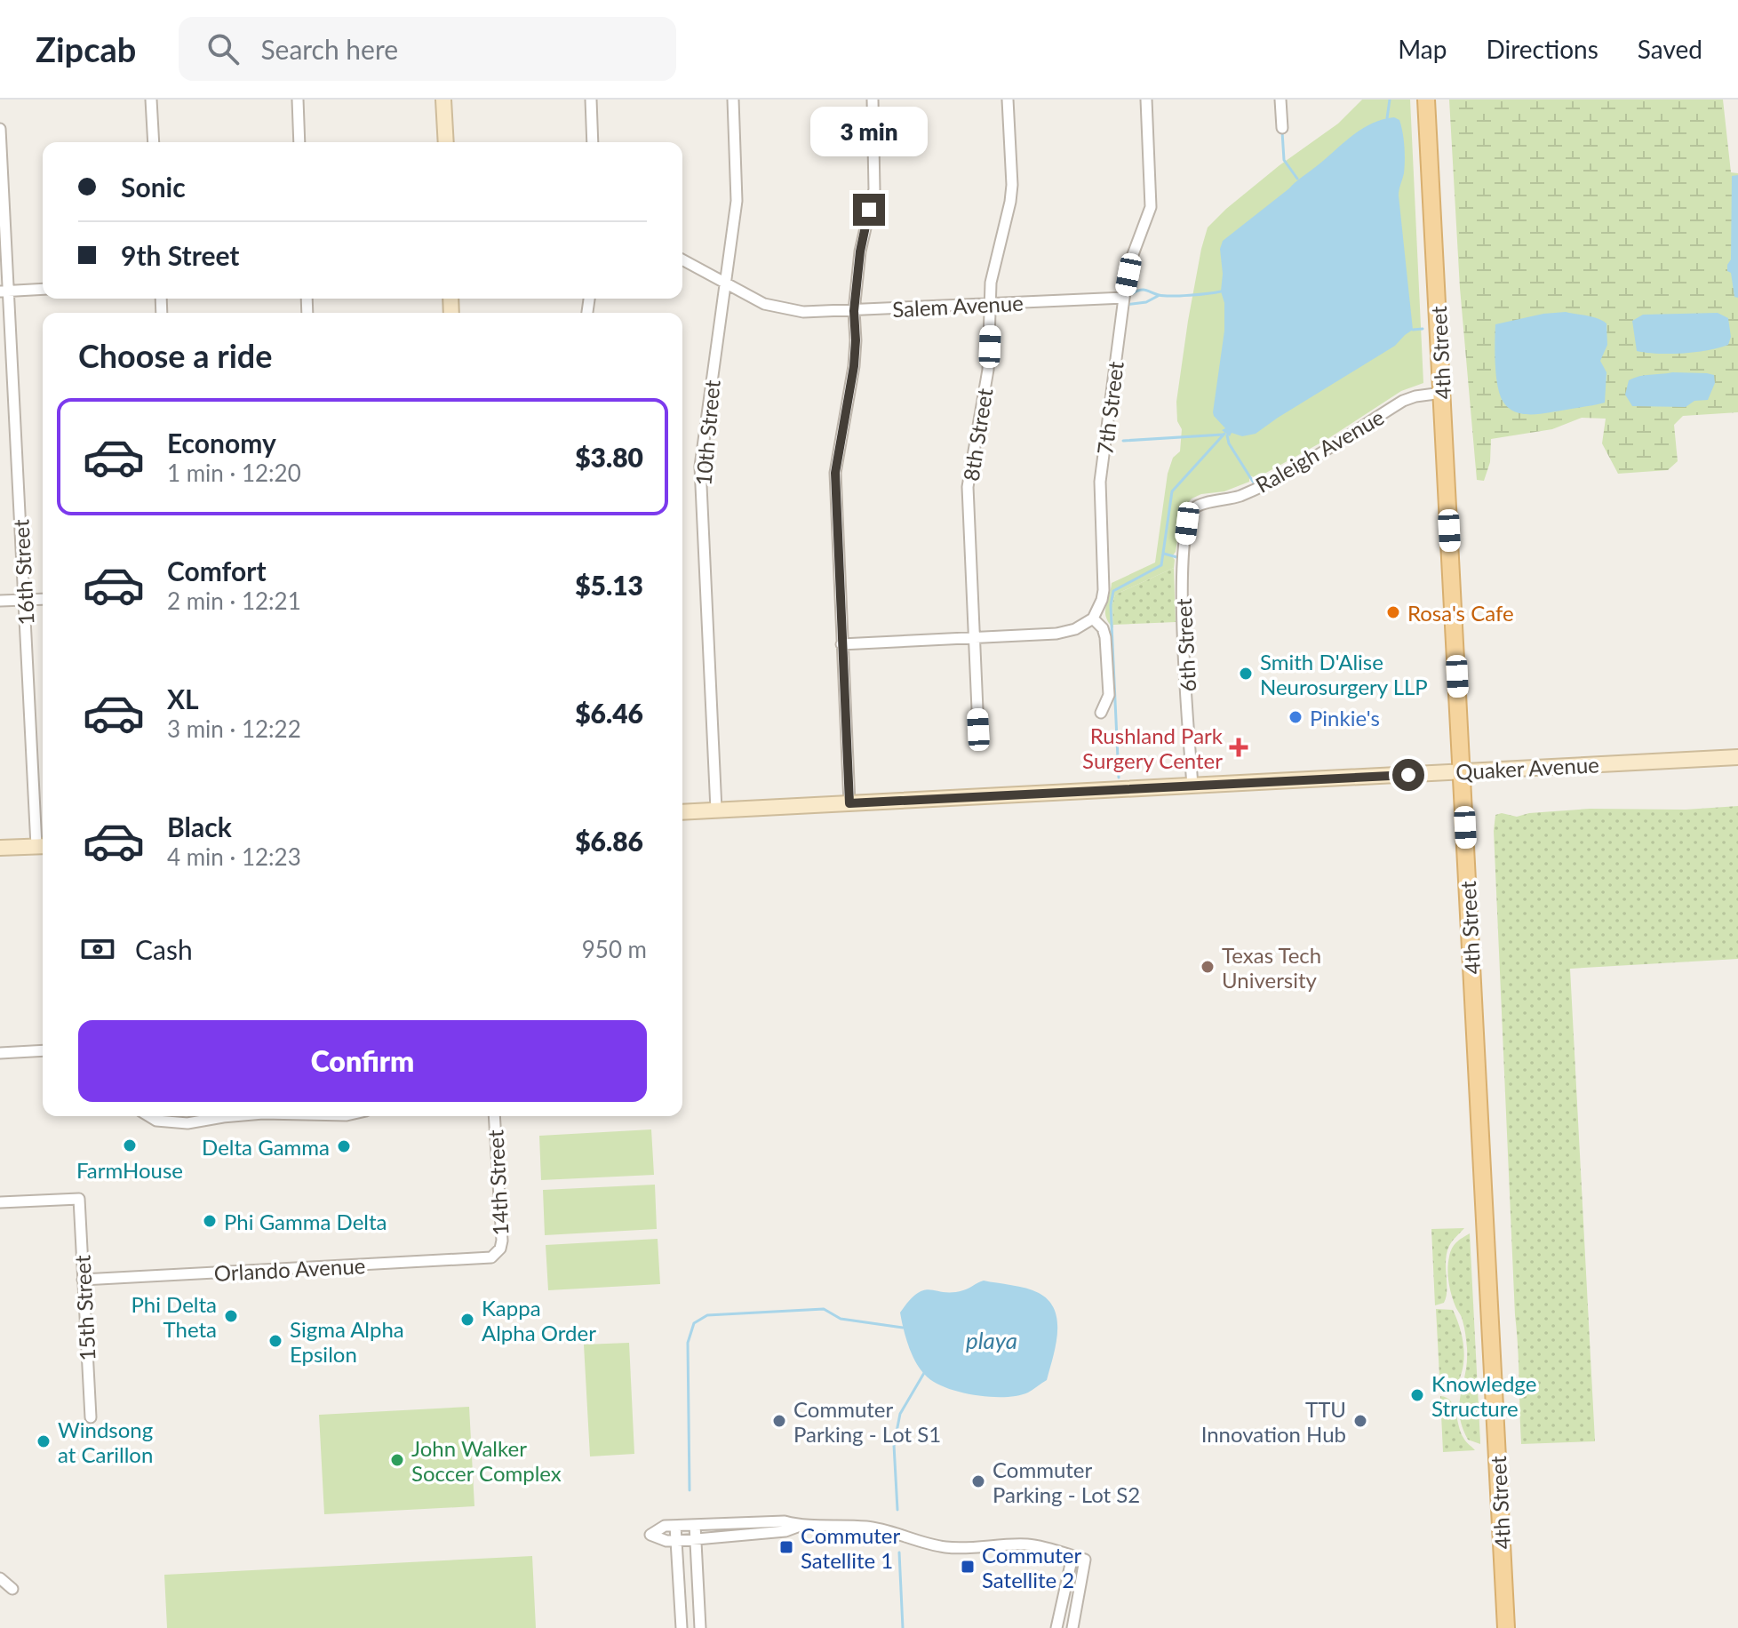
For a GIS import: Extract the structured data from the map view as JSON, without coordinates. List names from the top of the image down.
{
  "streets": {
    "main road": ["4th Street", "Quaker Avenue"],
    "street": [
      "Salem Avenue",
      "7th Street",
      "10th Street",
      "8th Street",
      "Raleigh Avenue",
      "16th Street",
      "6th Street",
      "14th Street",
      "Orlando Avenue",
      "15th Street"
    ]
  },
  "crossings": [
    ["Salem Avenue", "7th Street"],
    ["Salem Avenue", "10th Street"],
    ["Salem Avenue", "8th Street"],
    ["4th Street", "Raleigh Avenue"],
    ["4th Street", "Quaker Avenue"],
    ["10th Street", "Quaker Avenue"],
    ["Raleigh Avenue", "6th Street"],
    ["6th Street", "Quaker Avenue"],
    ["14th Street", "Orlando Avenue"],
    ["Orlando Avenue", "15th Street"]
  ],
  "water": ["playa"],
  "places": {
    "other": [
      "Rosa's Cafe",
      "Smith D'Alise Neurosurgery LLP",
      "Pinkie's",
      "Texas Tech University",
      "FarmHouse",
      "Delta Gamma",
      "Phi Gamma Delta",
      "Phi Delta Theta",
      "Kappa Alpha Order",
      "Sigma Alpha Epsilon",
      "Knowledge Structure",
      "Commuter Parking - Lot S1",
      "TTU Innovation Hub",
      "Windsong at Carillon",
      "John Walker Soccer Complex",
      "Commuter Parking - Lot S2"
    ],
    "health": ["Rushland Park Surgery Center"],
    "transit": ["Commuter Satellite 1", "Commuter Satellite 2"]
  },
  "page": {
    "header": "Zipcab",
    "search": "Search here",
    "nav": ["Map", "Directions", "Saved"],
    "bubble": "3 min",
    "banner": ["Sonic", "9th Street"],
    "heading": "Choose a ride",
    "list": [
      {
        "name": "Economy",
        "note": "1 min · 12:20",
        "value": "$3.80"
      },
      {
        "name": "Comfort",
        "note": "2 min · 12:21",
        "value": "$5.13"
      },
      {
        "name": "XL",
        "note": "3 min · 12:22",
        "value": "$6.46"
      },
      {
        "name": "Black",
        "note": "4 min · 12:23",
        "value": "$6.86"
      }
    ],
    "pay": ["Cash", "950 m"],
    "buttons": "Confirm"
  }
}
